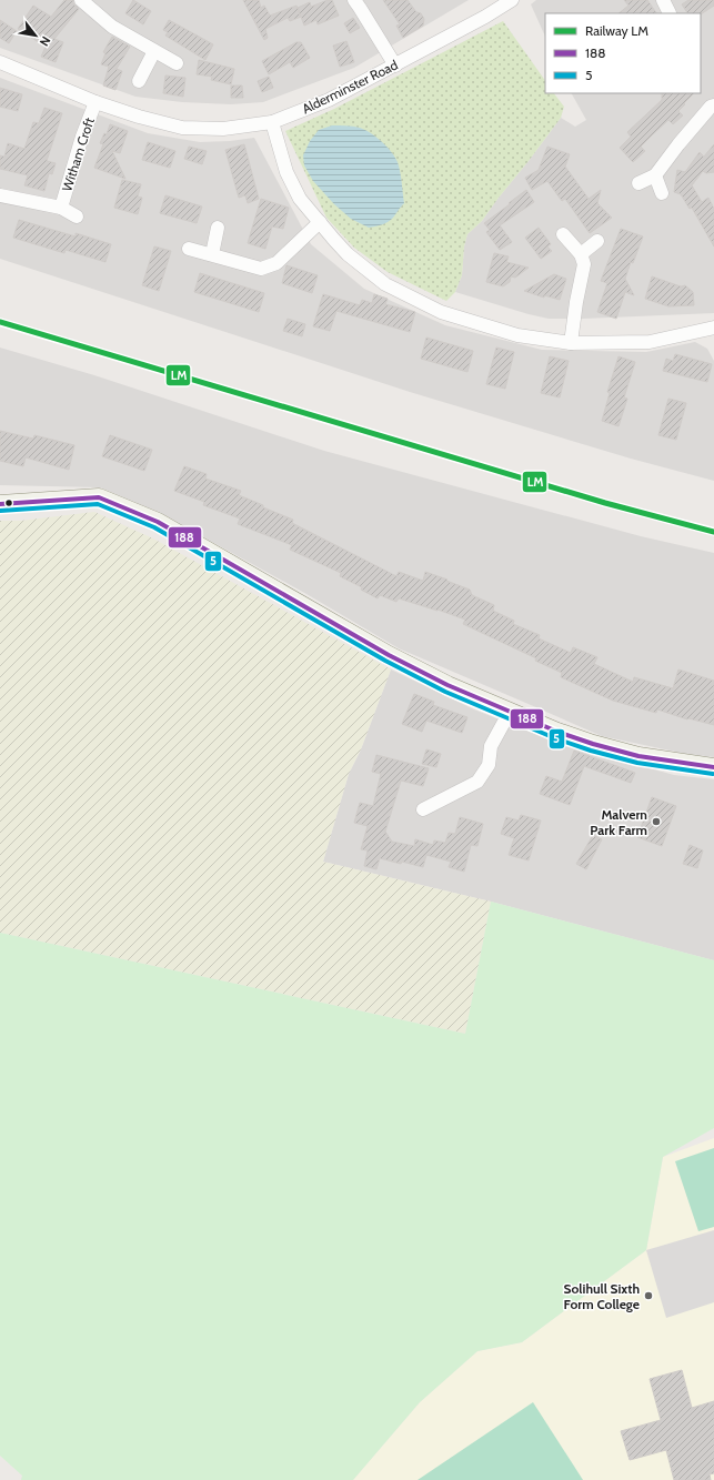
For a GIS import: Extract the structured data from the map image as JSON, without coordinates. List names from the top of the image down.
{
  "streets": {
    "street": ["Alderminster Road", "Witham Croft"]
  },
  "crossings": [
    ["Alderminster Road", "Witham Croft"]
  ],
  "places": ["Malvern Park Farm", "Solihull Sixth Form College"],
  "lines": ["rail line LM", "transit line 188", "transit line 5"],
  "legend": ["Railway LM", "188", "5"],
  "north": "bottom right"
}
